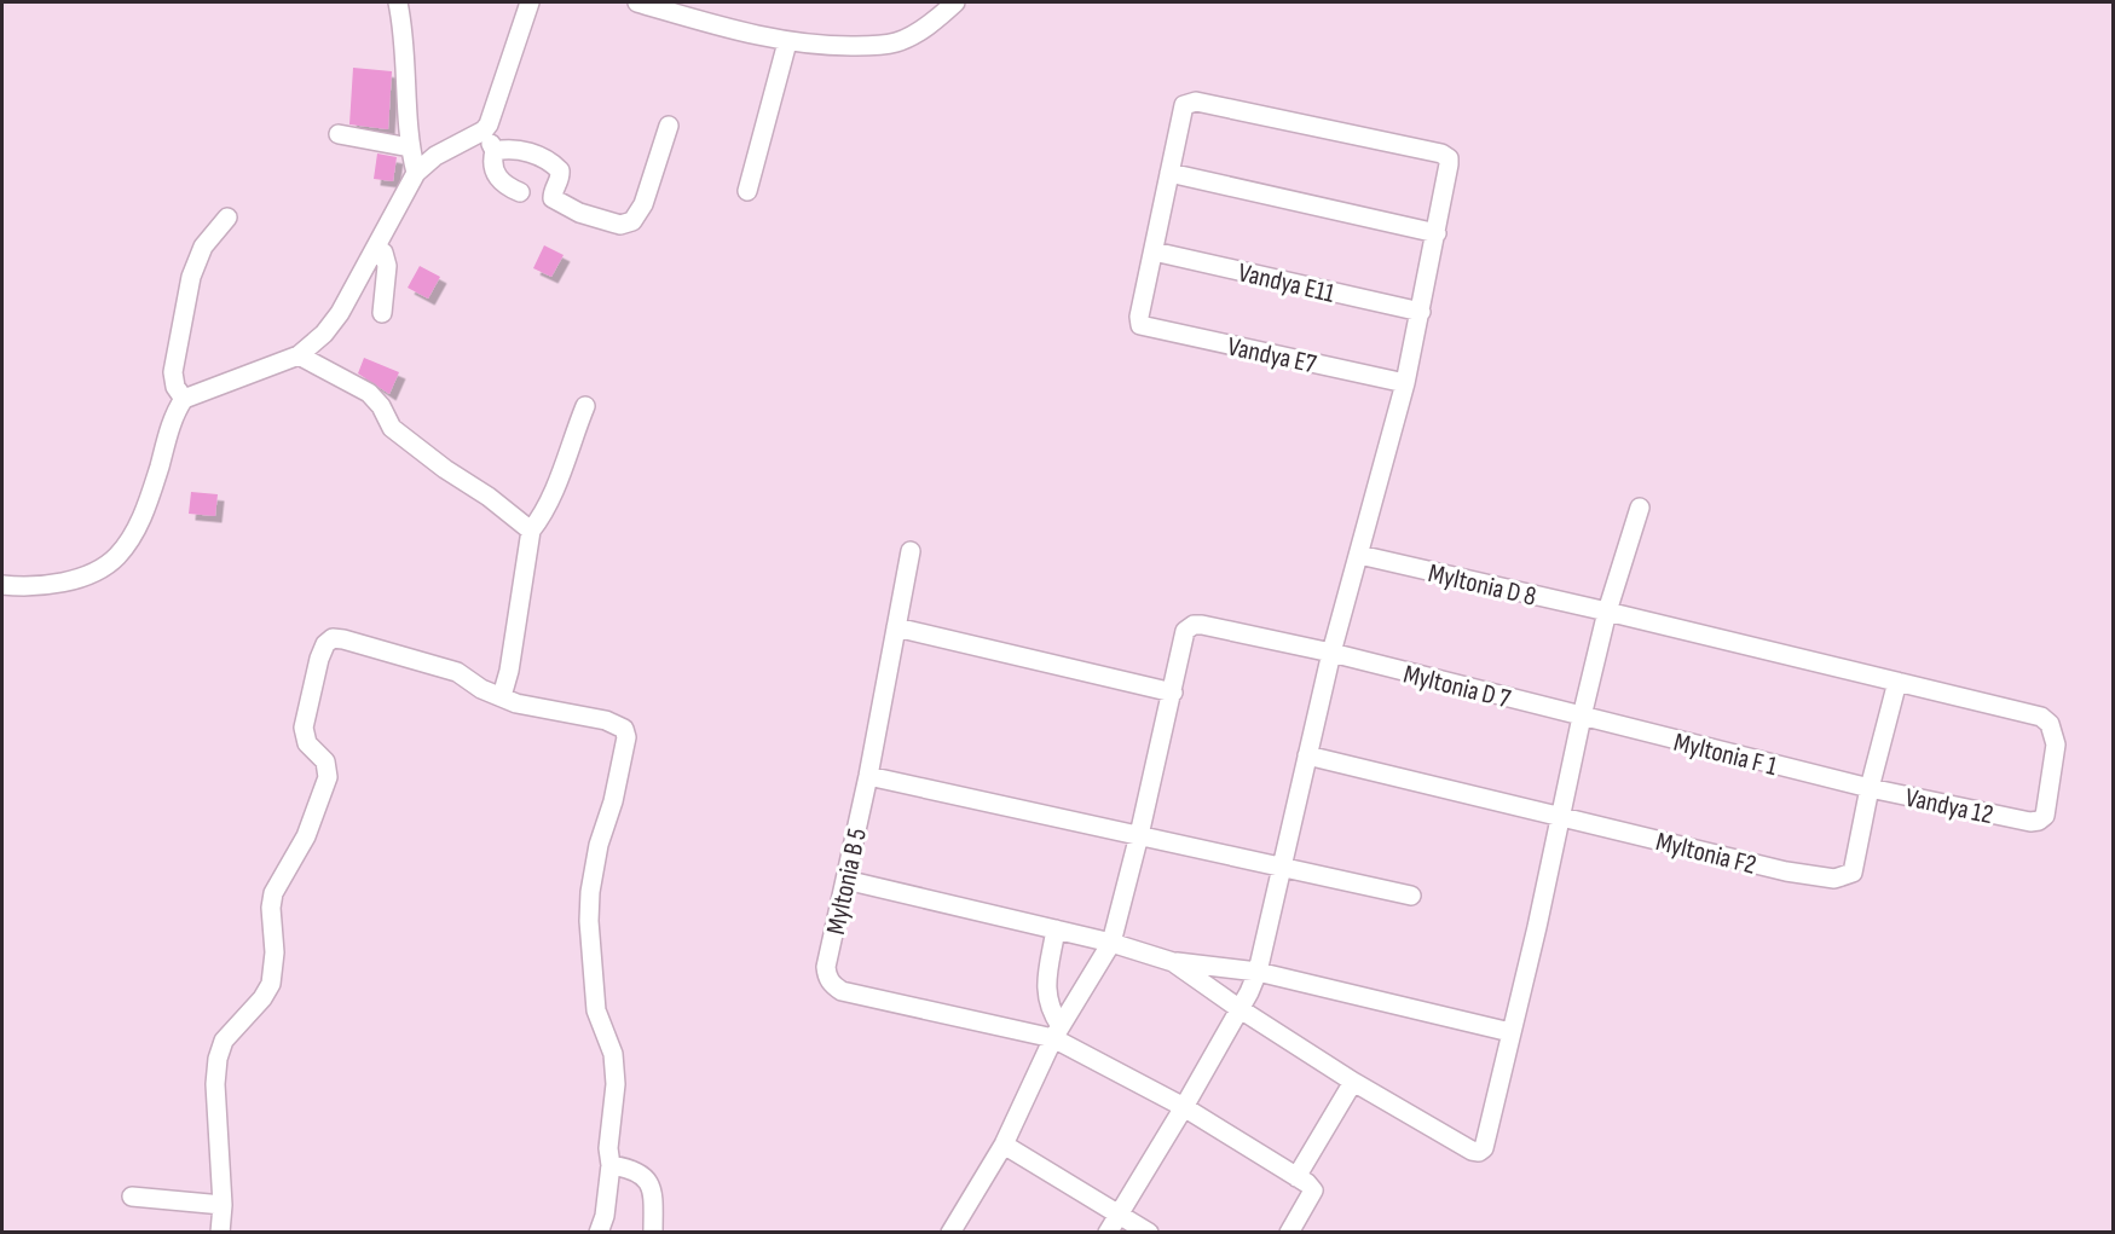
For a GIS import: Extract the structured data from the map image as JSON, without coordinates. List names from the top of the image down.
{
  "streets": {
    "street": [
      "Vandya E11",
      "Vandya E7",
      "Myltonia D 8",
      "Myltonia D 7",
      "Myltonia F 1",
      "Vandya 12",
      "Myltonia F2",
      "Myltonia B 5"
    ]
  },
  "crossings": [
    ["Vandya E11", "Vandya E7"],
    ["Myltonia D 8", "Vandya 12"],
    ["Myltonia D 7", "Myltonia F 1"],
    ["Myltonia D 7", "Myltonia B 5"],
    ["Myltonia F 1", "Vandya 12"],
    ["Myltonia F 1", "Myltonia F2"],
    ["Vandya 12", "Myltonia F2"]
  ]
}
